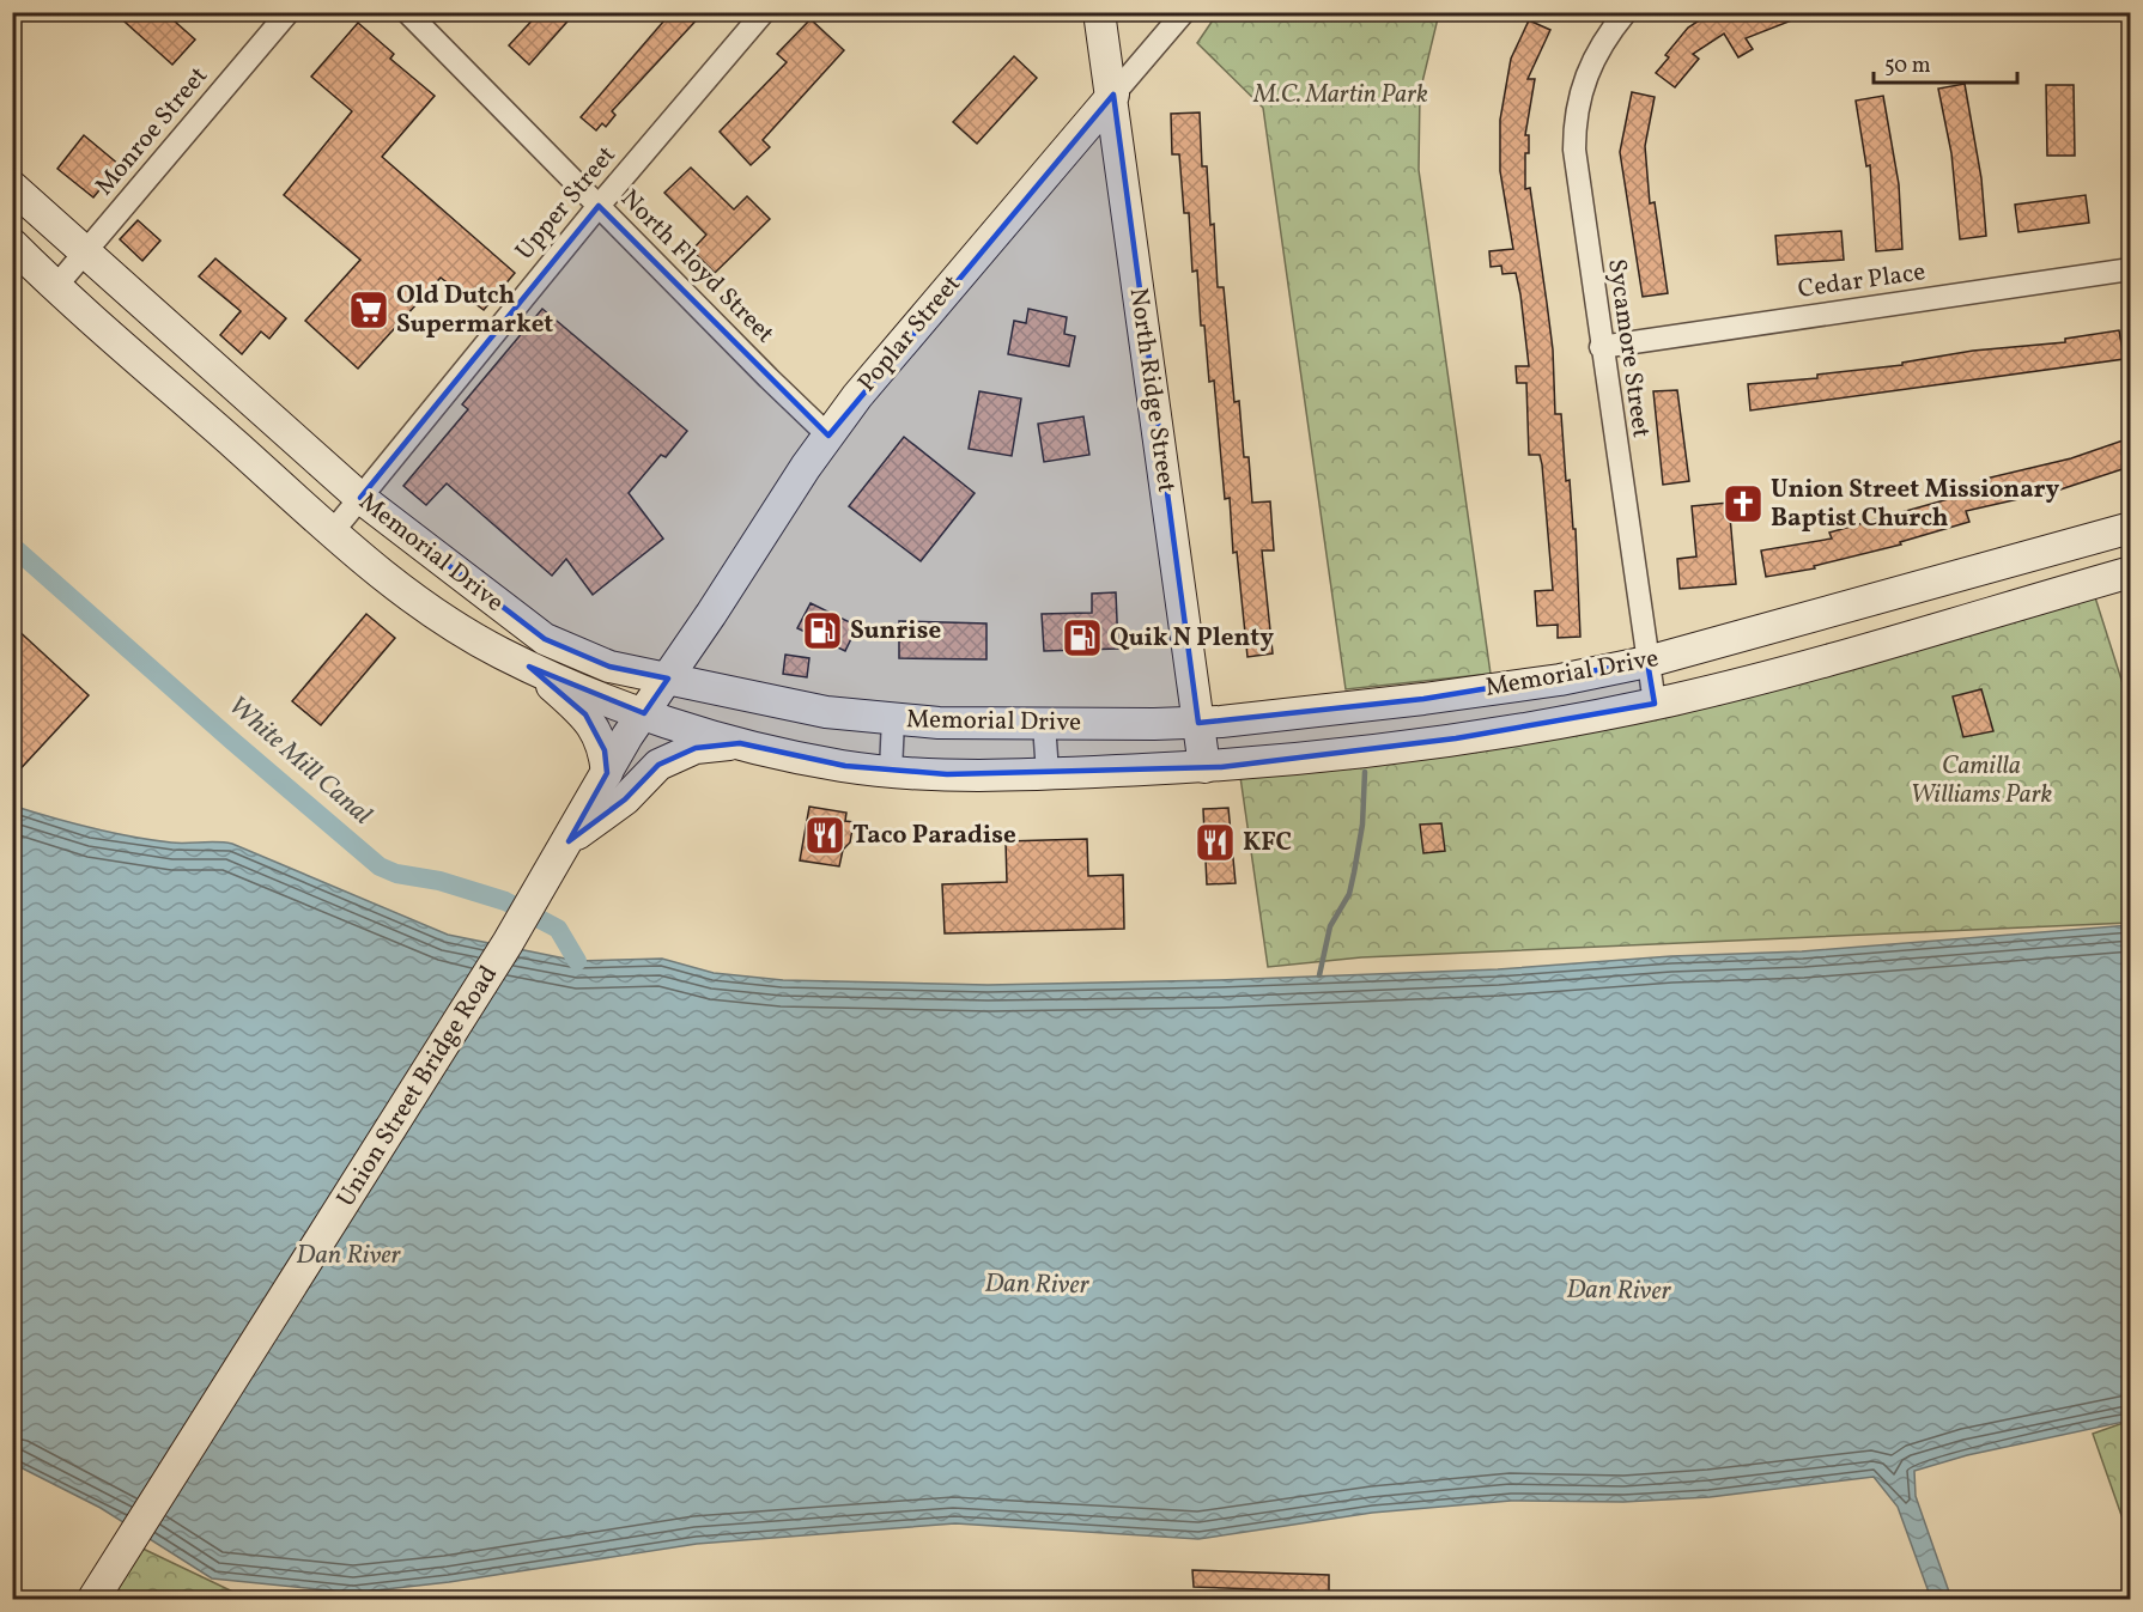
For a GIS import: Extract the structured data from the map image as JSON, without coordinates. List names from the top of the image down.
{
  "streets": {
    "main road": [
      "Poplar Street",
      "North Ridge Street",
      "Memorial Drive",
      "Union Street Bridge Road"
    ],
    "street": [
      "Monroe Street",
      "Upper Street",
      "North Floyd Street",
      "Cedar Place",
      "Sycamore Street"
    ]
  },
  "crossings": [
    ["Monroe Street", "Memorial Drive"],
    ["Upper Street", "North Floyd Street"],
    ["Upper Street", "Memorial Drive"],
    ["North Floyd Street", "Poplar Street"],
    ["Cedar Place", "Sycamore Street"],
    ["Poplar Street", "North Ridge Street"],
    ["Poplar Street", "Memorial Drive"],
    ["Poplar Street", "Union Street Bridge Road"],
    ["Sycamore Street", "Memorial Drive"],
    ["North Ridge Street", "Memorial Drive"],
    ["Memorial Drive", "Union Street Bridge Road"]
  ],
  "water": ["White Mill Canal", "Dan River"],
  "parks": ["M.C. Martin Park", "Camilla Williams Park"],
  "places": {
    "supermarket": ["Old Dutch Supermarket"],
    "church": ["Union Street Missionary Baptist Church"],
    "fuel station": ["Sunrise", "Quik N Plenty"],
    "restaurant": ["Taco Paradise", "KFC"]
  },
  "scale_bar": "50 m"
}
